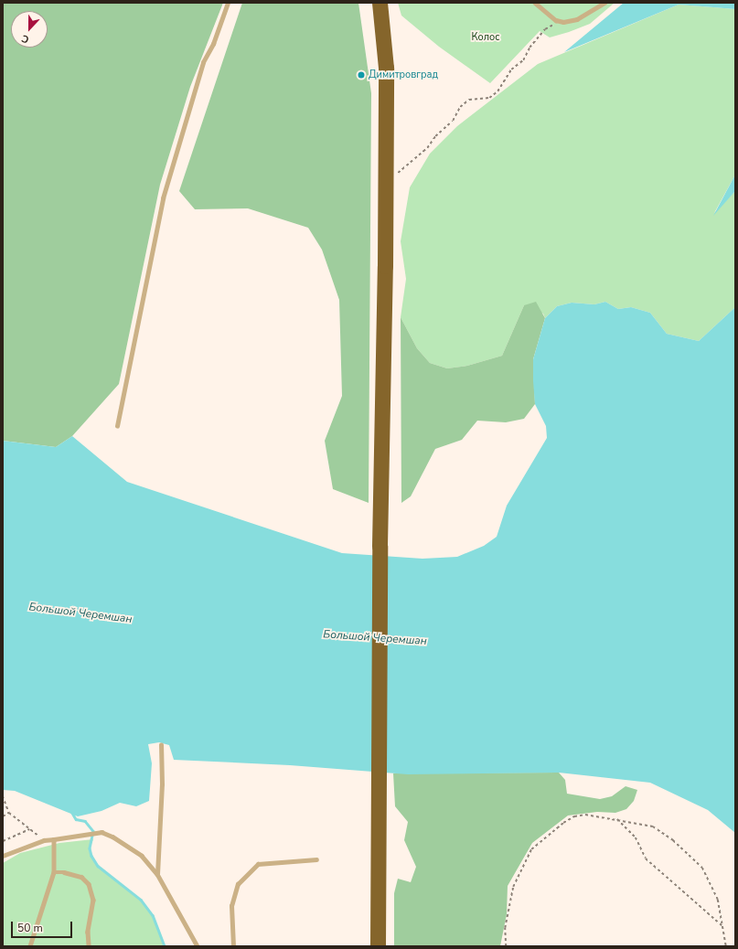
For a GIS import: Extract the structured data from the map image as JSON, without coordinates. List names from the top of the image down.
{
  "water": ["Большой Черемшан"],
  "parks": ["Колос"],
  "places": ["Димитровград"],
  "scale_bar": "50 m",
  "north": "bottom"
}
